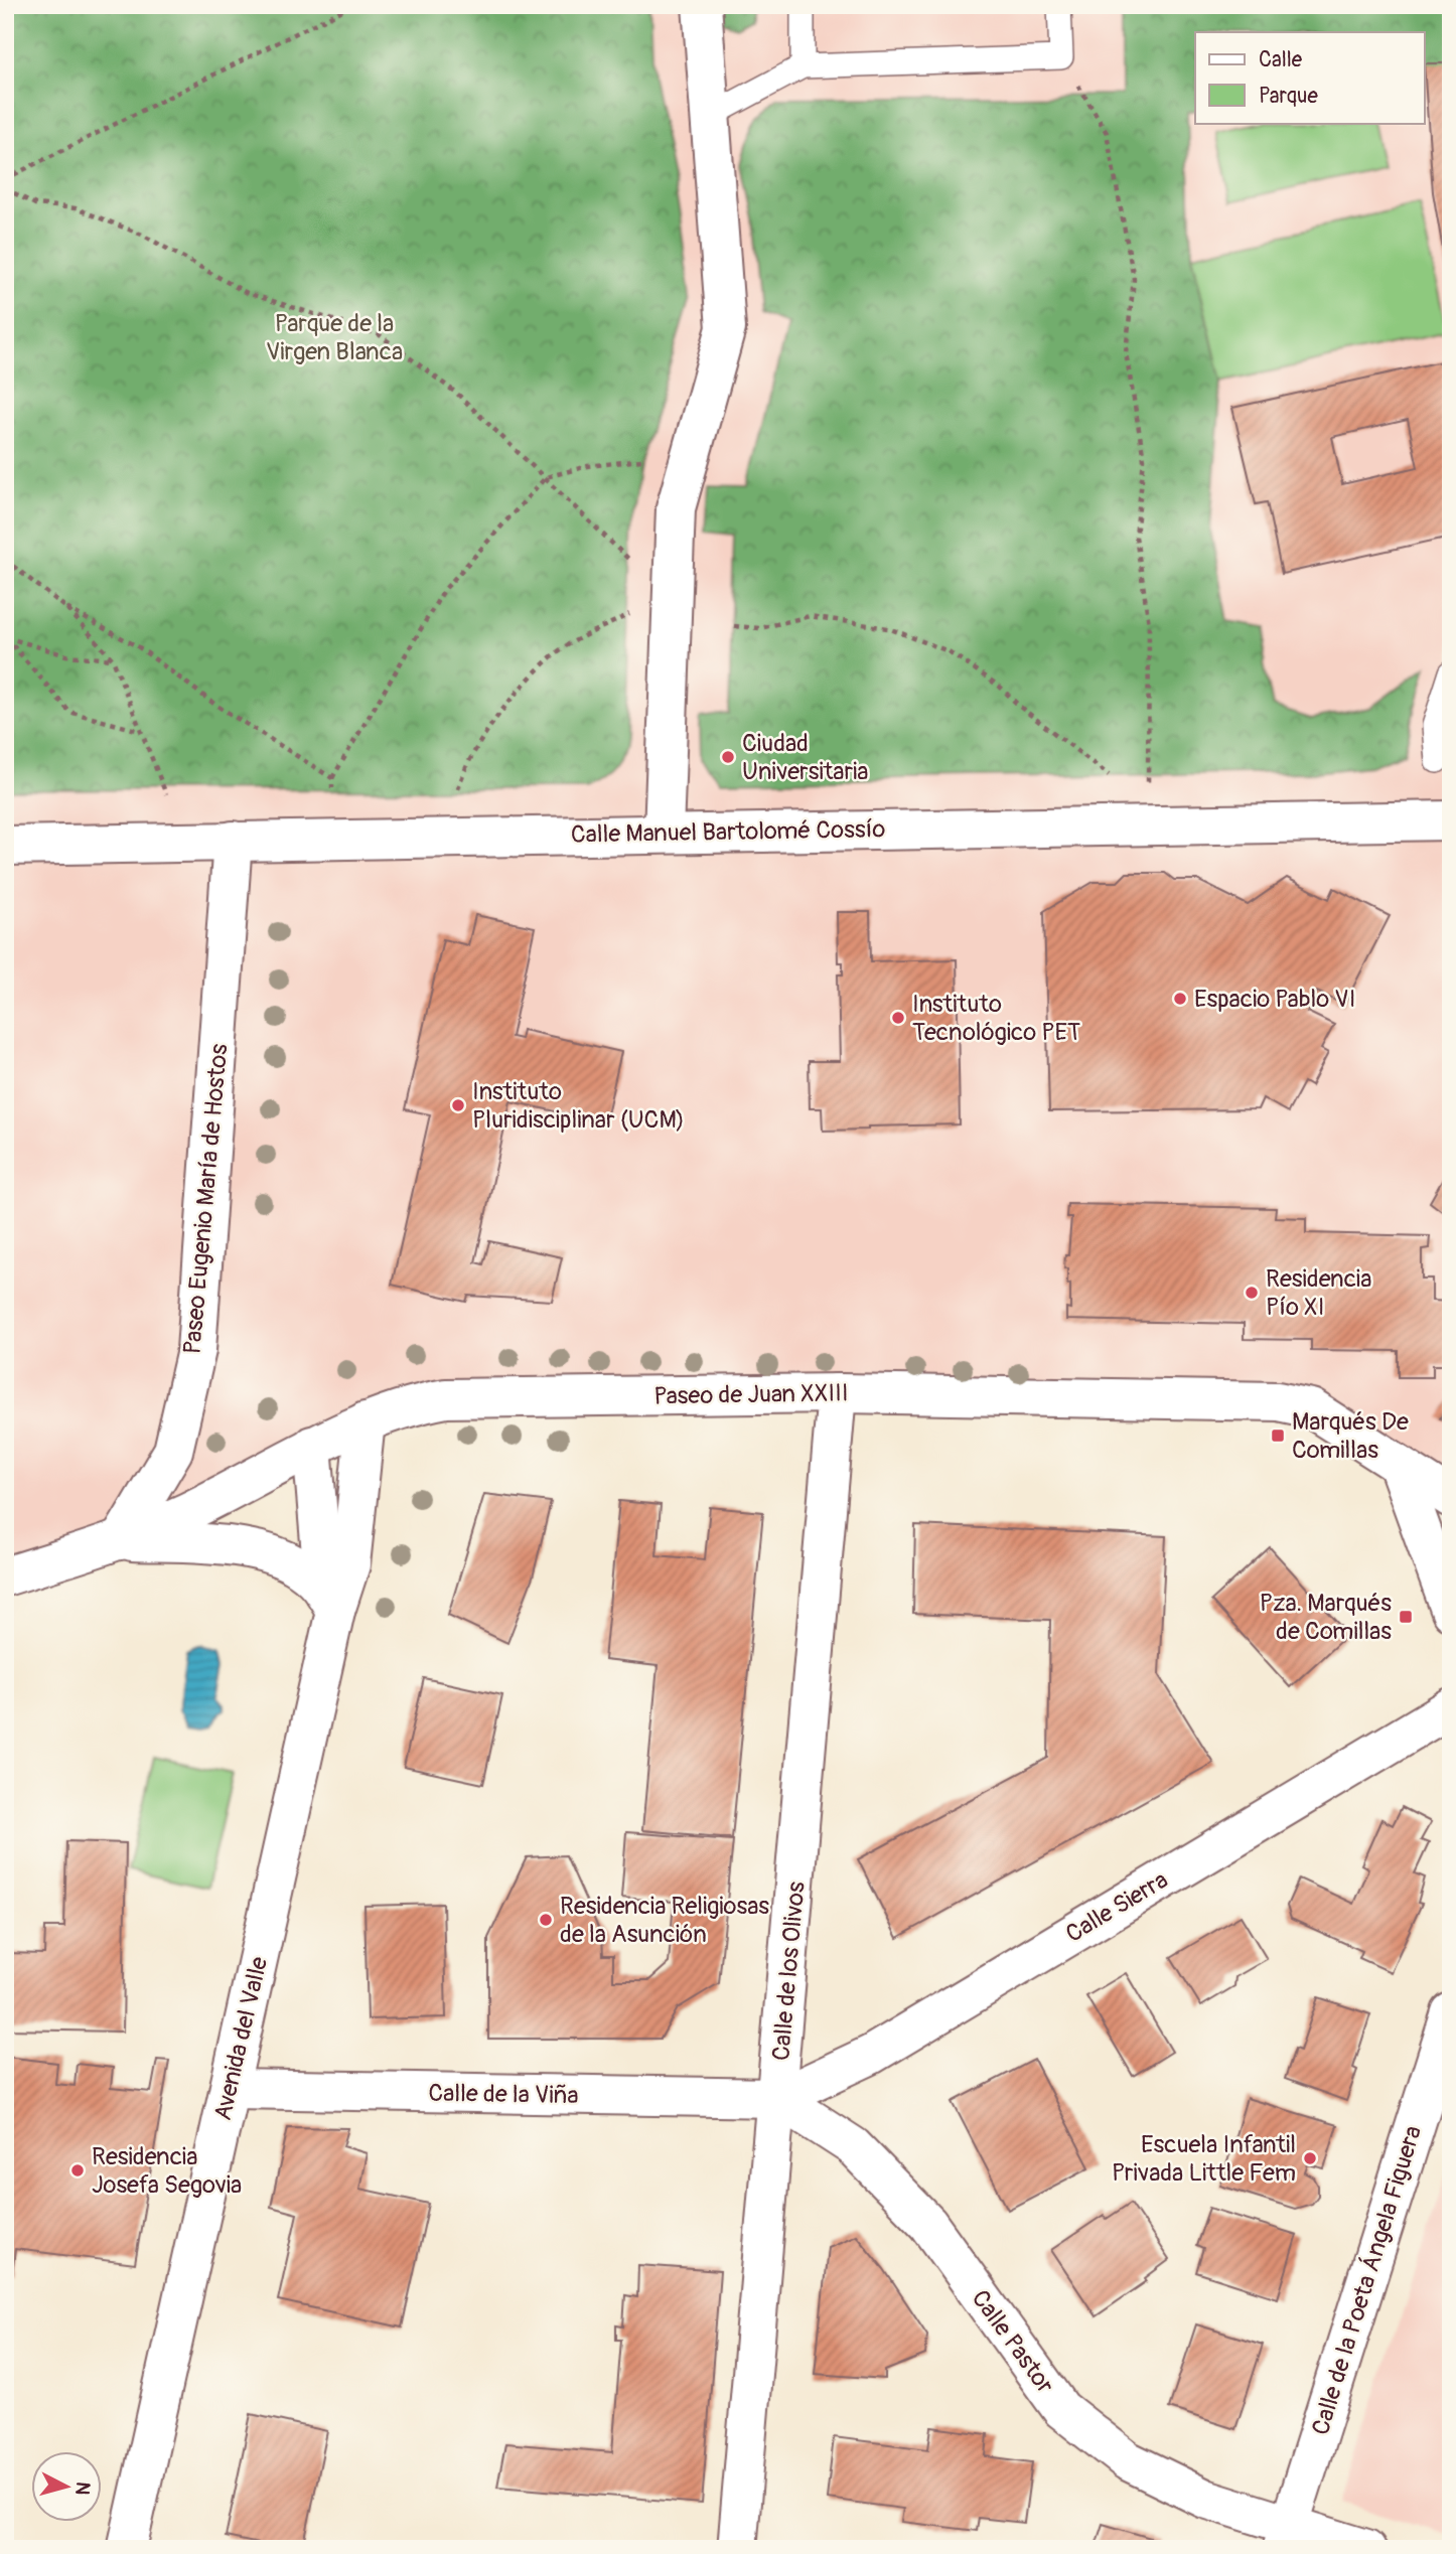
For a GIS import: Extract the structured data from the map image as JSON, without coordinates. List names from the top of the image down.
{
  "streets": {
    "street": [
      "Calle Manuel Bartolomé Cossío",
      "Paseo Eugenio María de Hostos",
      "Paseo de Juan XXIII",
      "Calle Sierra",
      "Calle de los Olivos",
      "Avenida del Valle",
      "Calle de la Viña",
      "Calle de la Poeta Ángela Figuera",
      "Calle Pastor"
    ]
  },
  "crossings": [
    ["Calle Manuel Bartolomé Cossío", "Paseo Eugenio María de Hostos"],
    ["Paseo Eugenio María de Hostos", "Paseo de Juan XXIII"],
    ["Paseo de Juan XXIII", "Calle de los Olivos"],
    ["Paseo de Juan XXIII", "Avenida del Valle"],
    ["Calle Sierra", "Calle de los Olivos"],
    ["Calle Sierra", "Calle de la Viña"],
    ["Calle Sierra", "Calle Pastor"],
    ["Calle de los Olivos", "Calle de la Viña"],
    ["Calle de los Olivos", "Calle Pastor"],
    ["Avenida del Valle", "Calle de la Viña"],
    ["Calle de la Viña", "Calle Pastor"],
    ["Calle de la Poeta Ángela Figuera", "Calle Pastor"]
  ],
  "parks": ["Parque de la Virgen Blanca"],
  "places": {
    "other": [
      "Ciudad Universitaria",
      "Espacio Pablo VI",
      "Instituto Tecnológico PET",
      "Instituto Pluridisciplinar (UCM)",
      "Residencia Pío XI",
      "Residencia Religiosas de la Asunción",
      "Escuela Infantil Privada Little Fem",
      "Residencia Josefa Segovia"
    ],
    "transit": ["Marqués De Comillas", "Pza. Marqués de Comillas"]
  },
  "legend": ["Calle", "Parque"],
  "north": "right"
}
